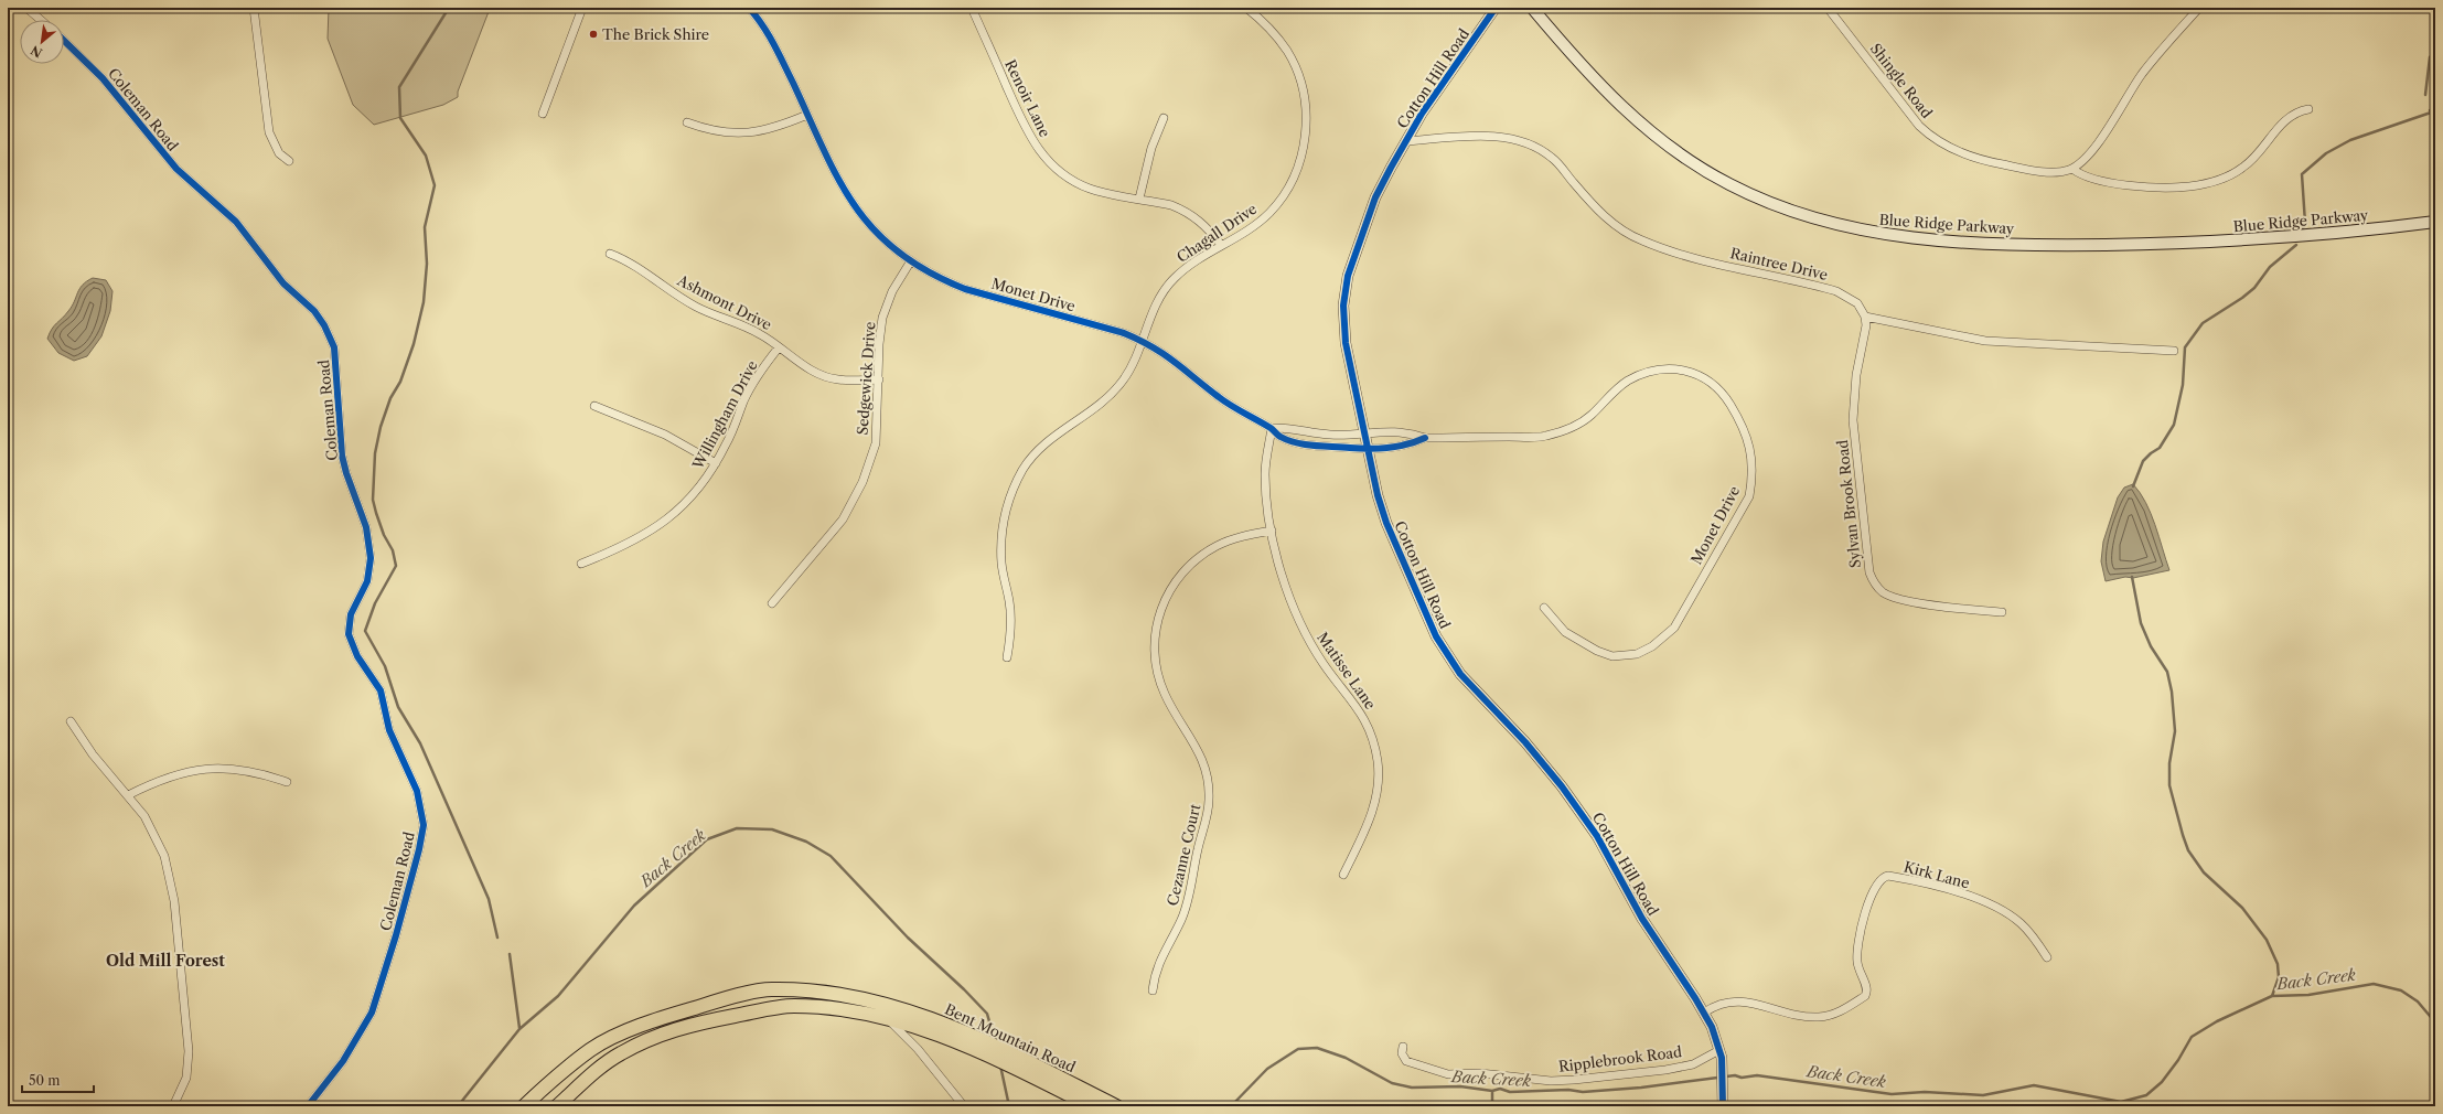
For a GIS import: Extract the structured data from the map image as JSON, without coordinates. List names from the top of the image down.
{
  "streets": {
    "main road": ["Blue Ridge Parkway", "Bent Mountain Road"],
    "street": [
      "Cotton Hill Road",
      "Shingle Road",
      "Renoir Lane",
      "Coleman Road",
      "Chagall Drive",
      "Raintree Drive",
      "Monet Drive",
      "Ashmont Drive",
      "Sedgewick Drive",
      "Willingham Drive",
      "Sylvan Brook Road",
      "Matisse Lane",
      "Cezanne Court",
      "Kirk Lane",
      "Ripplebrook Road"
    ]
  },
  "crossings": [
    ["Cotton Hill Road", "Raintree Drive"],
    ["Cotton Hill Road", "Monet Drive"],
    ["Cotton Hill Road", "Kirk Lane"],
    ["Cotton Hill Road", "Ripplebrook Road"],
    ["Renoir Lane", "Chagall Drive"],
    ["Chagall Drive", "Monet Drive"],
    ["Raintree Drive", "Sylvan Brook Road"],
    ["Monet Drive", "Sedgewick Drive"],
    ["Monet Drive", "Matisse Lane"],
    ["Ashmont Drive", "Sedgewick Drive"],
    ["Ashmont Drive", "Willingham Drive"],
    ["Matisse Lane", "Cezanne Court"]
  ],
  "districts": ["Old Mill Forest"],
  "water": ["Back Creek"],
  "places": ["The Brick Shire"],
  "scale_bar": "50 m",
  "north": "bottom left"
}
